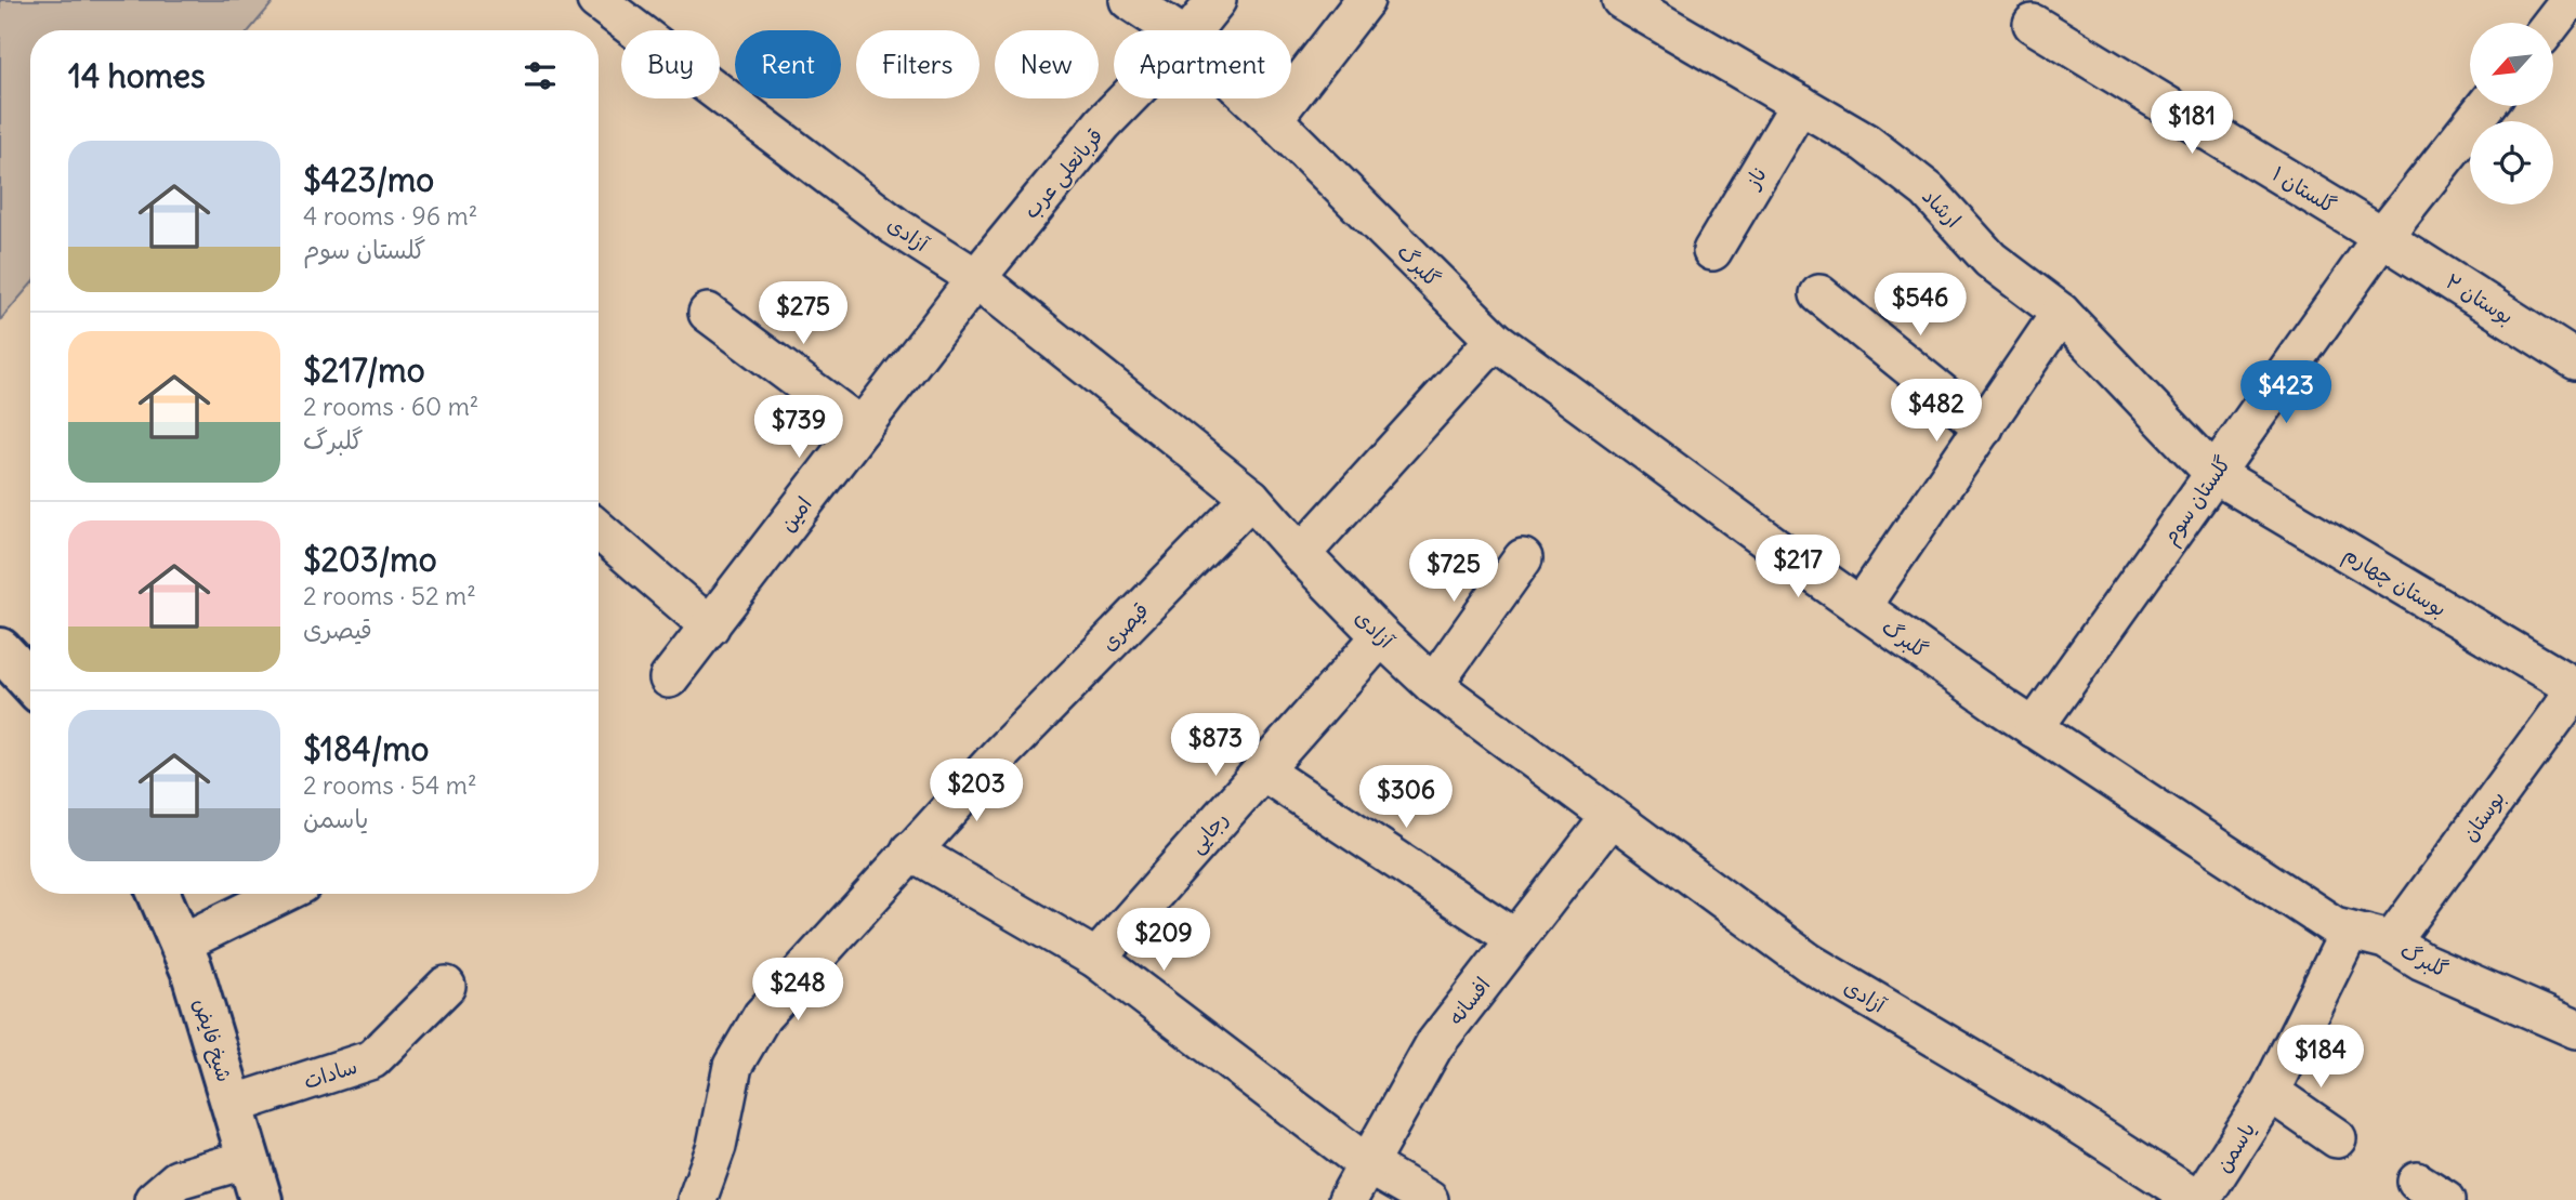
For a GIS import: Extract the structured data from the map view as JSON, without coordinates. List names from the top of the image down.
{
  "streets": {
    "street": [
      "قربانعلی عرب",
      "ناز",
      "گلستان ۱",
      "ارشاد",
      "آزادی",
      "گلبرگ",
      "بوستان ۲",
      "گلستان سوم",
      "امین",
      "بوستان چهارم",
      "قیصری",
      "بوستان",
      "رجایی",
      "افسانه",
      "شیخ فایض",
      "سادات",
      "یاسمن"
    ]
  },
  "crossings": [
    ["قربانعلی عرب", "آزادی"],
    ["قربانعلی عرب", "امین"],
    ["ناز", "ارشاد"],
    ["گلستان ۱", "بوستان ۲"],
    ["گلستان ۱", "گلستان سوم"],
    ["ارشاد", "گلستان سوم"],
    ["ارشاد", "بوستان چهارم"],
    ["آزادی", "امین"],
    ["آزادی", "قیصری"],
    ["آزادی", "رجایی"],
    ["آزادی", "افسانه"],
    ["آزادی", "یاسمن"],
    ["گلبرگ", "گلستان سوم"],
    ["گلبرگ", "بوستان"],
    ["گلبرگ", "یاسمن"],
    ["بوستان ۲", "گلستان سوم"],
    ["گلستان سوم", "بوستان چهارم"],
    ["بوستان چهارم", "بوستان"],
    ["شیخ فایض", "سادات"]
  ],
  "north": "bottom left",
  "page": {
    "chip": [
      "Buy",
      "Rent",
      "Filters",
      "New",
      "Apartment"
    ],
    "heading": "14 homes",
    "price": [
      "$181",
      "$546",
      "$275",
      "$423",
      "$482",
      "$739",
      "$217",
      "$725",
      "$873",
      "$203",
      "$306",
      "$209",
      "$248",
      "$184"
    ],
    "list": [
      {
        "name": "$423/mo",
        "note": "4 rooms · 96 m² · گلستان سوم"
      },
      {
        "name": "$217/mo",
        "note": "2 rooms · 60 m² · گلبرگ"
      },
      {
        "name": "$203/mo",
        "note": "2 rooms · 52 m² · قیصری"
      },
      {
        "name": "$184/mo",
        "note": "2 rooms · 54 m² · یاسمن"
      }
    ]
  }
}
